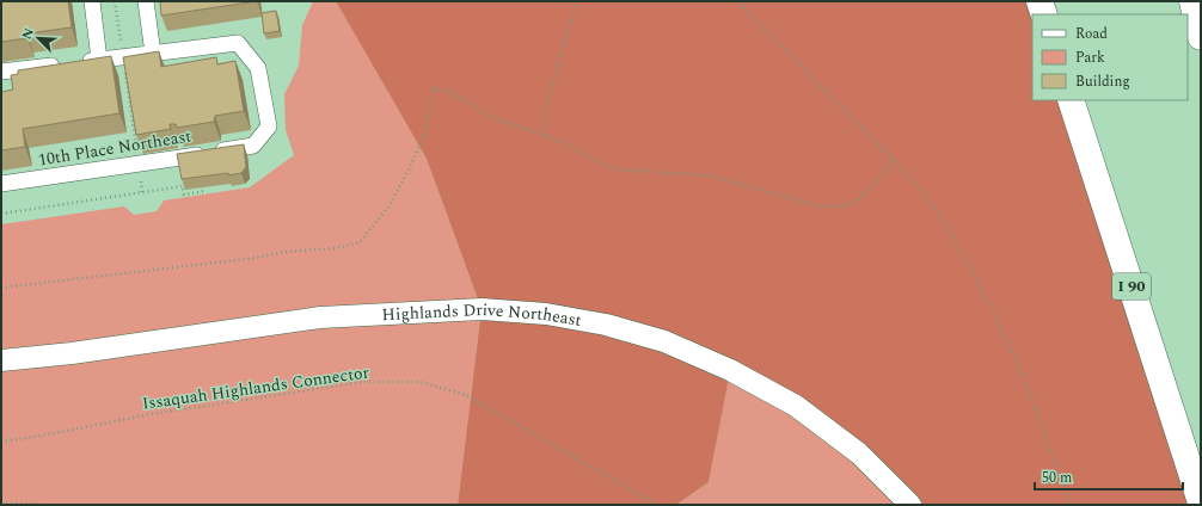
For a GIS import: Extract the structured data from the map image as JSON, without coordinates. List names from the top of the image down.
{
  "streets": {
    "highway": ["I 90"],
    "main road": ["Highlands Drive Northeast"],
    "street": ["10th Place Northeast"],
    "path": ["Issaquah Highlands Connector"]
  },
  "legend": ["Road", "Park", "Building"],
  "scale_bar": "50 m",
  "north": "top left"
}
